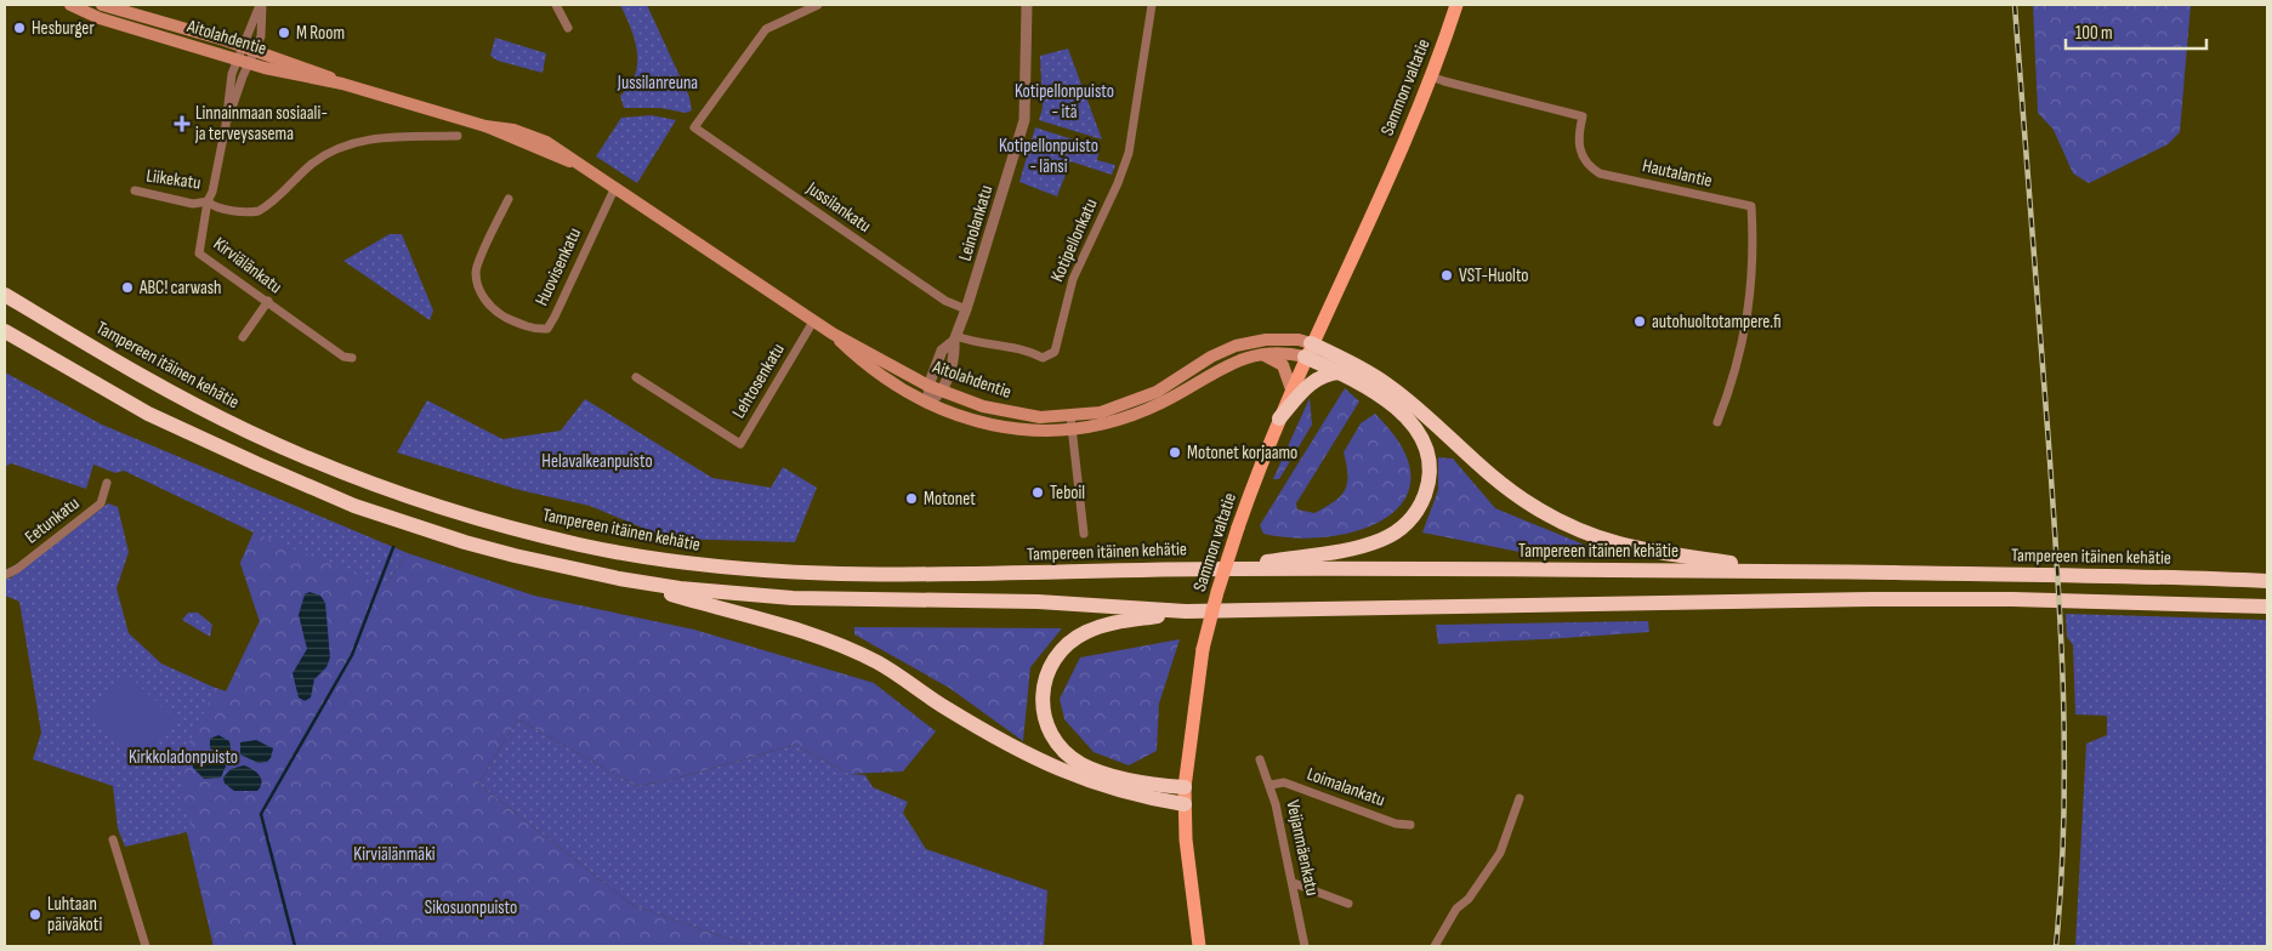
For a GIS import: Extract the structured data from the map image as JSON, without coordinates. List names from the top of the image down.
{
  "streets": {
    "highway": ["Tampereen itäinen kehätie"],
    "main road": ["Aitolahdentie", "Sammon valtatie"],
    "street": [
      "Hautalantie",
      "Liikekatu",
      "Jussilankatu",
      "Leinolankatu",
      "Kotipellonkatu",
      "Kirviälänkatu",
      "Huovisenkatu",
      "Lehtosenkatu",
      "Eetunkatu",
      "Loimalankatu",
      "Veijanmäenkatu"
    ]
  },
  "crossings": [
    ["Aitolahdentie", "Sammon valtatie"],
    ["Aitolahdentie", "Leinolankatu"],
    ["Aitolahdentie", "Kirviälänkatu"],
    ["Aitolahdentie", "Huovisenkatu"],
    ["Aitolahdentie", "Lehtosenkatu"],
    ["Sammon valtatie", "Hautalantie"],
    ["Liikekatu", "Kirviälänkatu"],
    ["Jussilankatu", "Leinolankatu"],
    ["Leinolankatu", "Kotipellonkatu"],
    ["Loimalankatu", "Veijanmäenkatu"]
  ],
  "parks": [
    "Jussilanreuna",
    "Kotipellonpuisto - itä",
    "Kotipellonpuisto - länsi",
    "Helavalkeanpuisto",
    "Kirkkoladonpuisto",
    "Kirviälänmäki",
    "Sikosuonpuisto"
  ],
  "places": {
    "other": [
      "Hesburger",
      "M Room",
      "VST-Huolto",
      "ABC! carwash",
      "autohuoltotampere.fi",
      "Motonet korjaamo",
      "Teboil",
      "Motonet",
      "Luhtaan päiväkoti"
    ],
    "health": ["Linnainmaan sosiaali- ja terveysasema"]
  },
  "scale_bar": "100 m"
}
